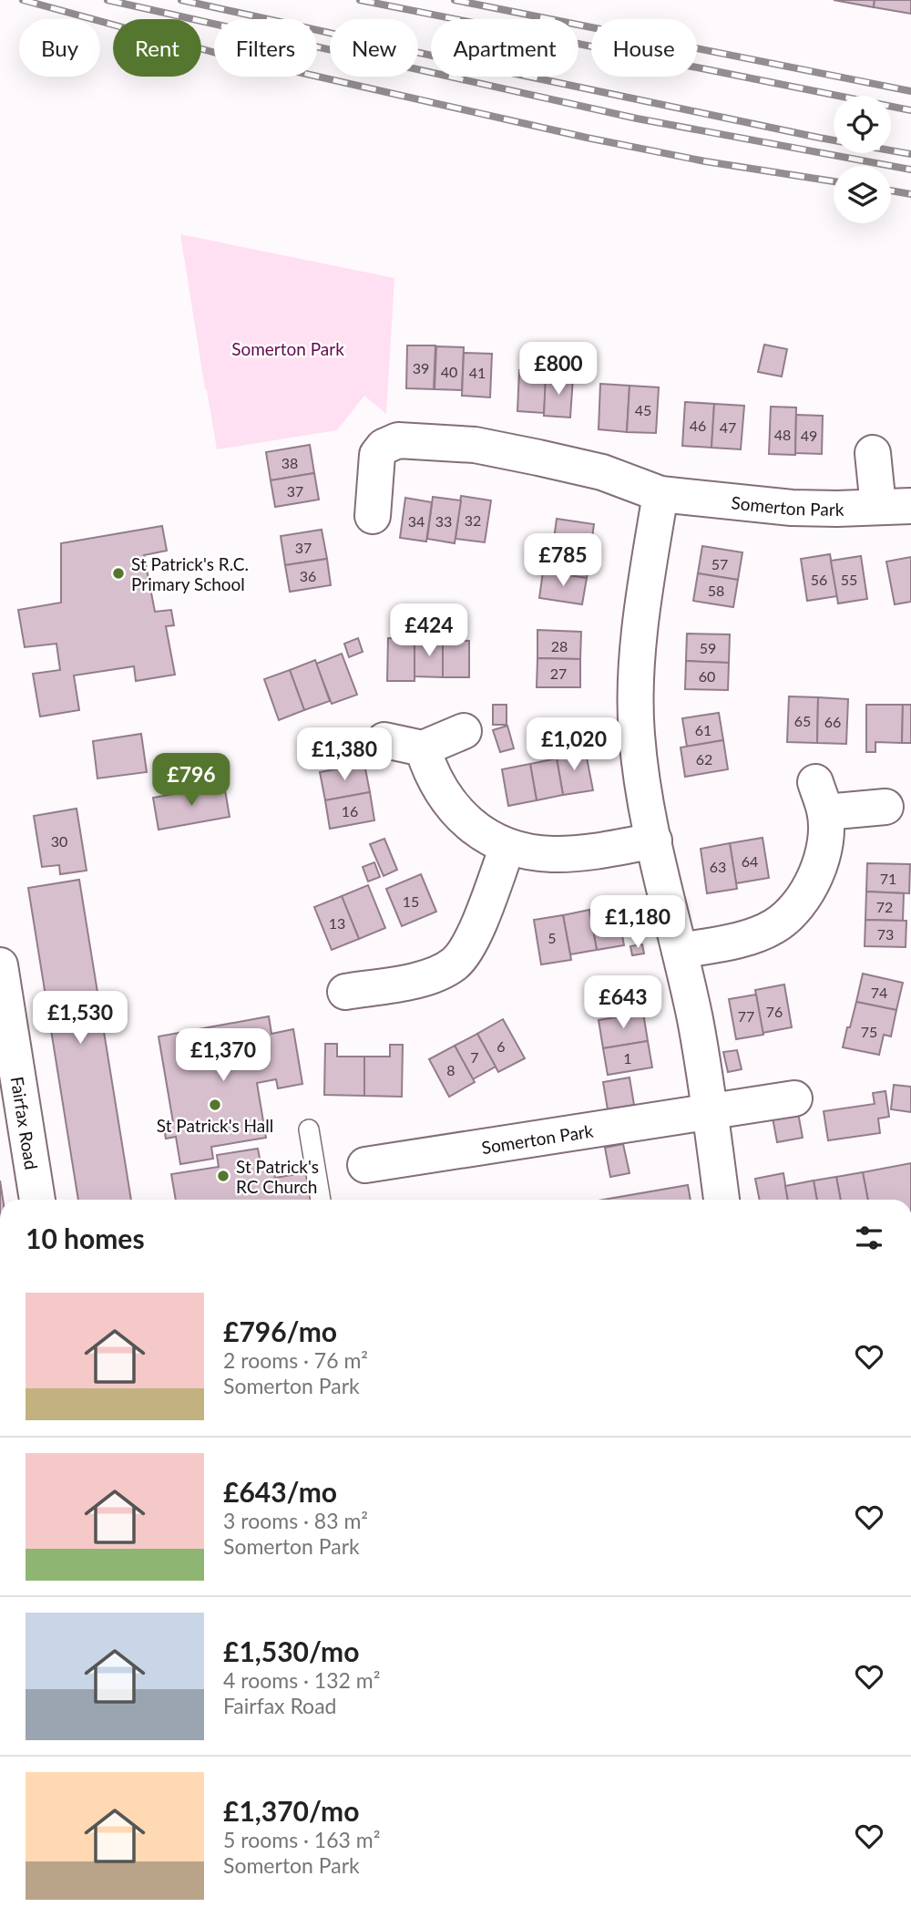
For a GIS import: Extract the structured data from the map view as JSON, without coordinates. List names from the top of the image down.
{
  "streets": {
    "street": ["Somerton Park", "Fairfax Road"]
  },
  "parks": ["Somerton Park"],
  "places": ["St Patrick's R.C. Primary School", "St Patrick's Hall", "St Patrick's RC Church"],
  "house_numbers": [
    "39",
    "40",
    "41",
    "45",
    "46",
    "47",
    "48",
    "49",
    "38",
    "37",
    "32",
    "34",
    "33",
    "37",
    "57",
    "36",
    "56",
    "55",
    "58",
    "28",
    "59",
    "27",
    "60",
    "65",
    "66",
    "61",
    "62",
    "16",
    "30",
    "64",
    "63",
    "71",
    "15",
    "72",
    "13",
    "73",
    "5",
    "74",
    "76",
    "77",
    "75",
    "6",
    "7",
    "1",
    "8"
  ],
  "page": {
    "chip": [
      "Buy",
      "Rent",
      "Filters",
      "New",
      "Apartment",
      "House"
    ],
    "price": [
      "£800",
      "£785",
      "£424",
      "£1,020",
      "£1,380",
      "£796",
      "£1,180",
      "£643",
      "£1,530",
      "£1,370"
    ],
    "heading": "10 homes",
    "list": [
      {
        "name": "£796/mo",
        "note": "2 rooms · 76 m² · Somerton Park"
      },
      {
        "name": "£643/mo",
        "note": "3 rooms · 83 m² · Somerton Park"
      },
      {
        "name": "£1,530/mo",
        "note": "4 rooms · 132 m² · Fairfax Road"
      },
      {
        "name": "£1,370/mo",
        "note": "5 rooms · 163 m² · Somerton Park"
      }
    ]
  }
}
